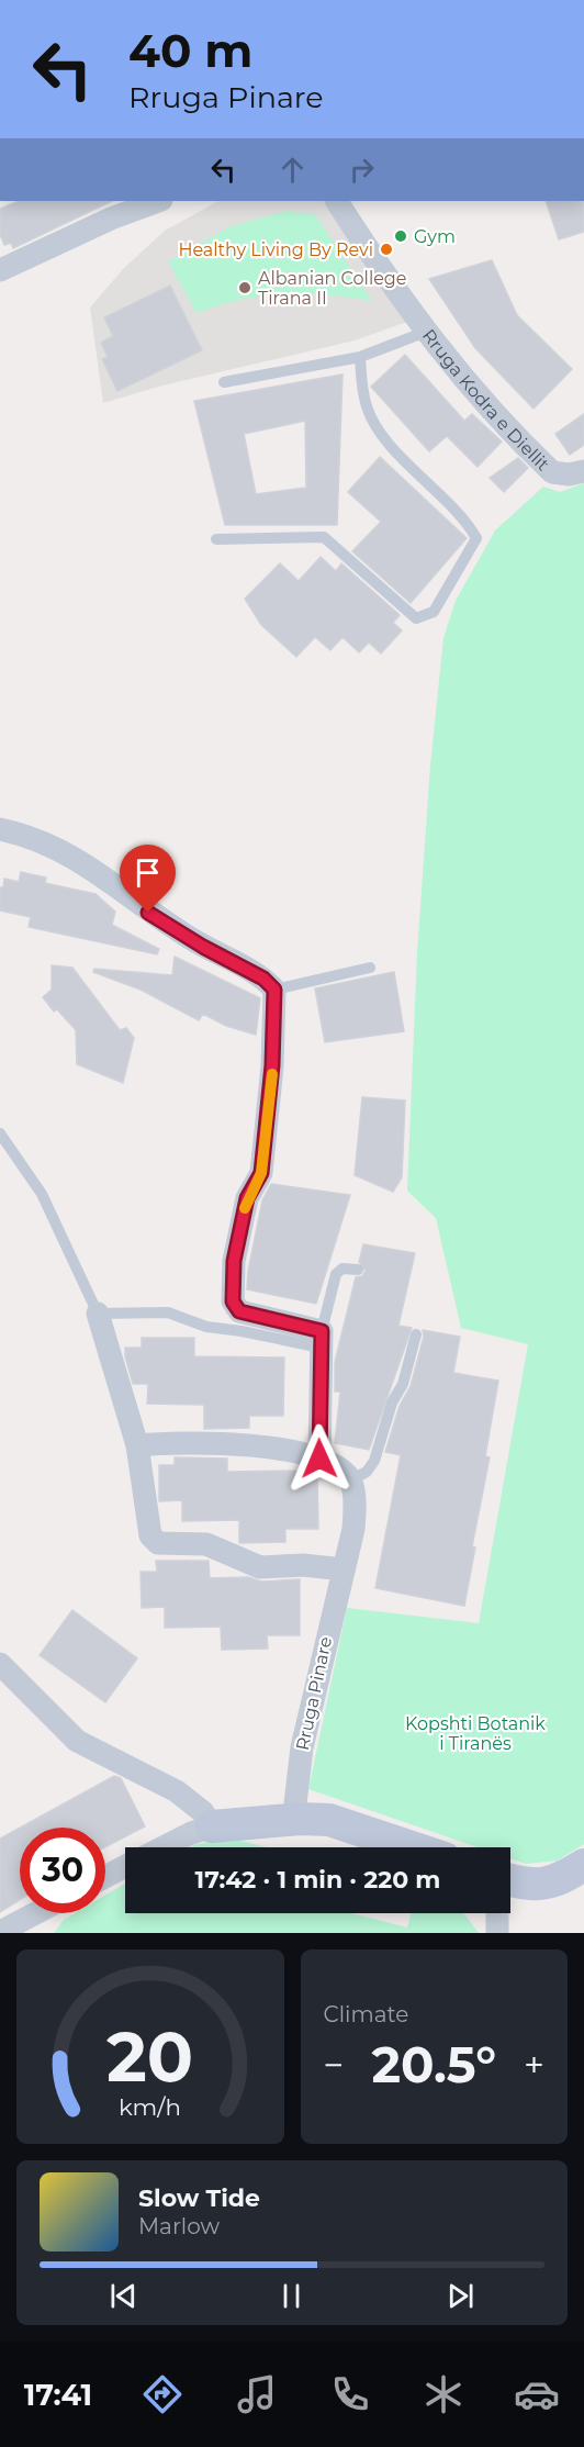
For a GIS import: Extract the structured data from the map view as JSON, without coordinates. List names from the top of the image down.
{
  "streets": {
    "street": ["Rruga Kodra e Diellit", "Rruga Pinare"]
  },
  "parks": ["Kopshti Botanik i Tiranës"],
  "places": ["Gym", "Healthy Living By Revi", "Albanian College Tirana II"],
  "page": {
    "turn": ["40 m", "Rruga Pinare"],
    "limit": "30",
    "trip": "17:42 · 1 min · 220 m",
    "tile": "Climate",
    "heat": ["−", "20.5°", "+"],
    "song": ["Slow Tide", "Marlow"],
    "tabs": "17:41",
    "gauge": ["20", "km/h"]
  }
}
